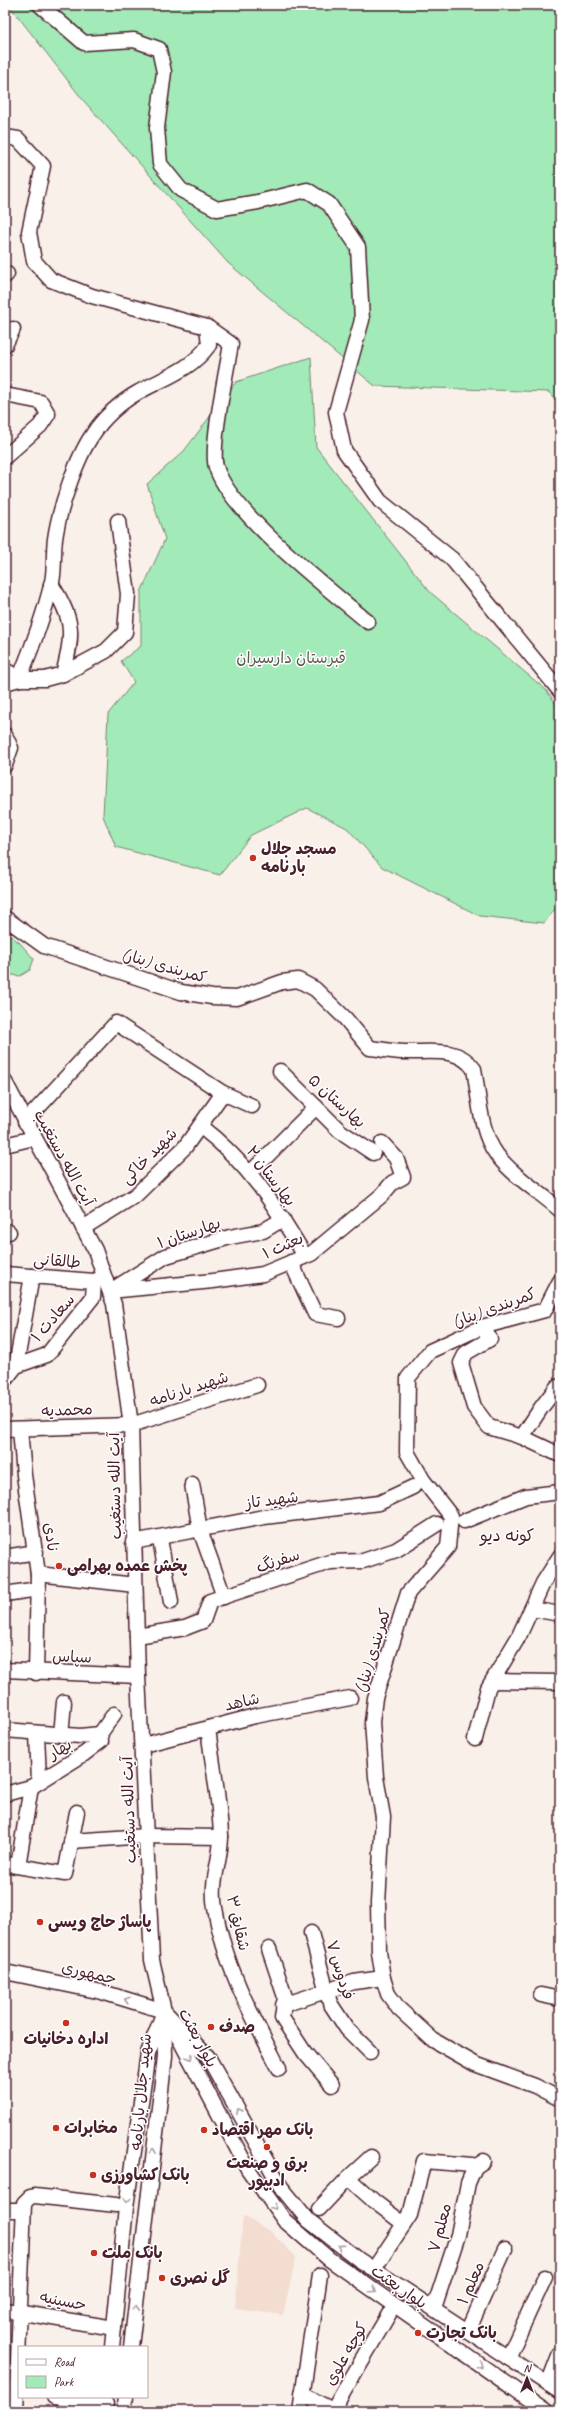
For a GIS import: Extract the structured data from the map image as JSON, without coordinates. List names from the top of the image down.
{
  "streets": {
    "street": [
      "کمربندی (بنار)",
      "بهارستان ۵",
      "شهید خاکی",
      "آیت الله دستغیب",
      "بهارستان ۲",
      "بهارستان ۱",
      "بعثت ۱",
      "طالقانی",
      "سعادت ۱",
      "شهید بارنامه",
      "محمدیه",
      "شهید تاز",
      "نادی",
      "سفرنگ",
      "سپاس",
      "شاهد",
      "بهار",
      "شقایق ۳",
      "فردوس ۷",
      "جمهوری",
      "بلوار بعثت",
      "شهید جلال بارنامه",
      "معلم ۷",
      "معلم ۱",
      "حسینیه",
      "کوچه علوی"
    ]
  },
  "crossings": [
    ["بهارستان ۵", "بعثت ۱"],
    ["شهید خاکی", "آیت الله دستغیب"],
    ["شهید خاکی", "بهارستان ۲"],
    ["آیت الله دستغیب", "بهارستان ۱"],
    ["آیت الله دستغیب", "بعثت ۱"],
    ["آیت الله دستغیب", "طالقانی"],
    ["آیت الله دستغیب", "سعادت ۱"],
    ["آیت الله دستغیب", "شهید بارنامه"],
    ["آیت الله دستغیب", "محمدیه"],
    ["آیت الله دستغیب", "شهید تاز"],
    ["آیت الله دستغیب", "سفرنگ"],
    ["آیت الله دستغیب", "سپاس"],
    ["آیت الله دستغیب", "شاهد"],
    ["آیت الله دستغیب", "جمهوری"],
    ["آیت الله دستغیب", "بلوار بعثت"],
    ["آیت الله دستغیب", "شهید جلال بارنامه"],
    ["بهارستان ۲", "بهارستان ۱"],
    ["بهارستان ۲", "بعثت ۱"],
    ["بهارستان ۱", "بعثت ۱"],
    ["طالقانی", "سعادت ۱"],
    ["شهید بارنامه", "محمدیه"],
    ["محمدیه", "نادی"],
    ["نادی", "سپاس"],
    ["شاهد", "شقایق ۳"],
    ["جمهوری", "بلوار بعثت"],
    ["جمهوری", "شهید جلال بارنامه"],
    ["بلوار بعثت", "شهید جلال بارنامه"],
    ["بلوار بعثت", "معلم ۷"],
    ["بلوار بعثت", "معلم ۱"],
    ["شهید جلال بارنامه", "حسینیه"]
  ],
  "one_way": ["جمهوری"],
  "districts": ["کونه دیو"],
  "parks": ["قبرستان دارسیران"],
  "places": [
    "مسجد جلال بارنامه",
    "پخش عمده بهرامی",
    "پاساژ حاج ویسی",
    "اداره دخانیات",
    "صدف",
    "مخابرات",
    "بانک مهر اقتصاد",
    "برق و صنعت ادبپور",
    "بانک کشاورزی",
    "بانک ملت",
    "گل نصری",
    "بانک تجارت"
  ],
  "legend": ["Road", "Park"],
  "north": "top"
}
